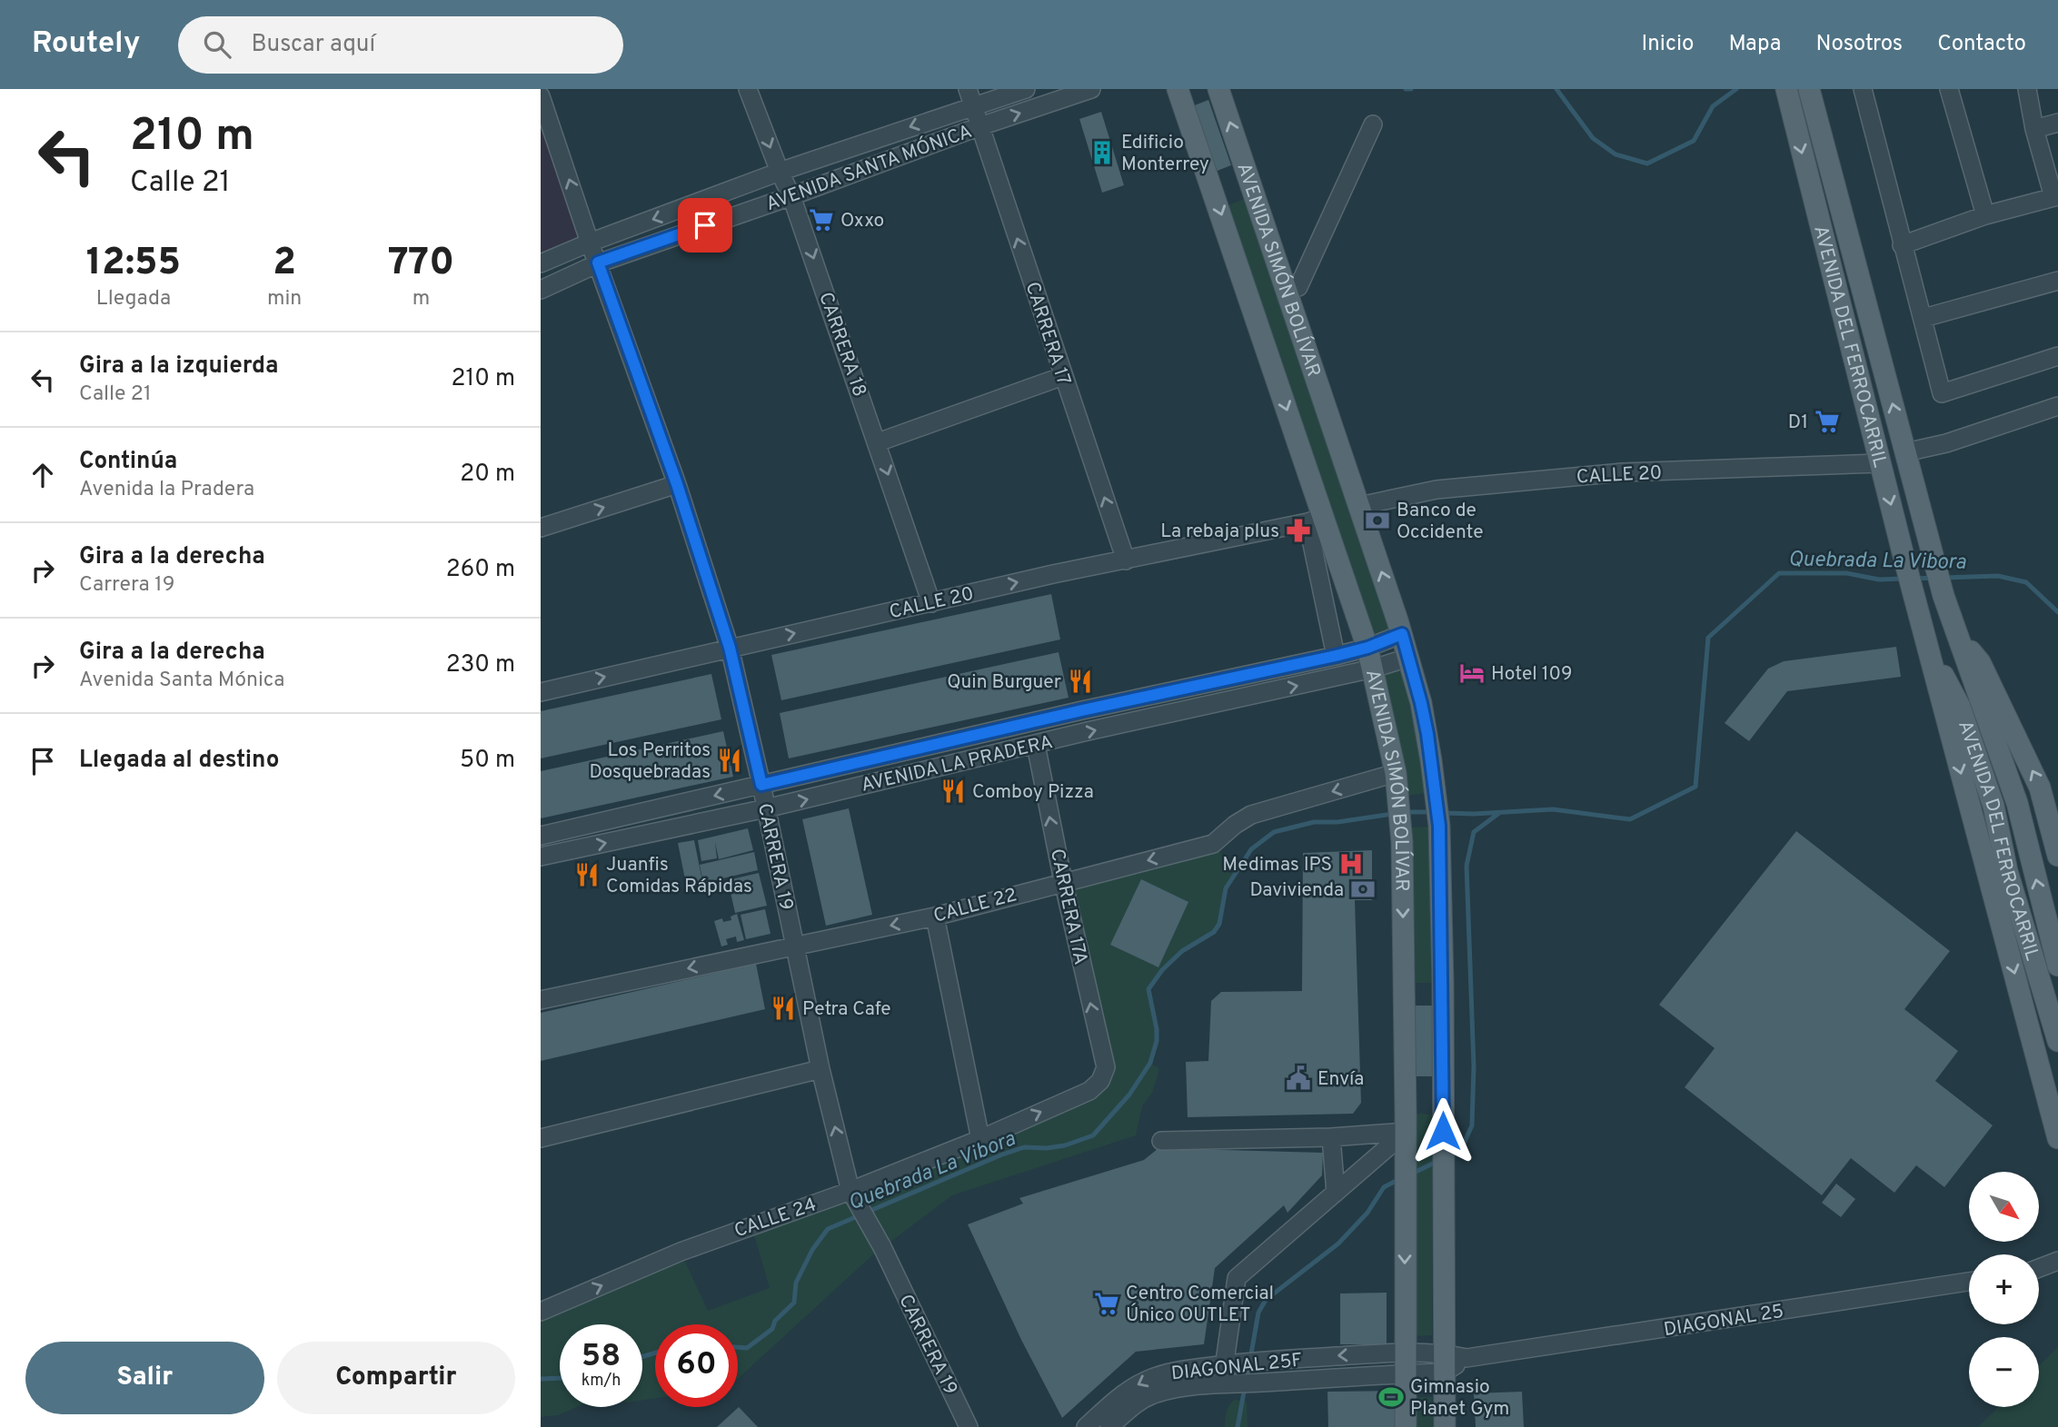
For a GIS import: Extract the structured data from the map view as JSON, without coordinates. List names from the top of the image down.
{
  "streets": {
    "main road": ["AVENIDA SIMÓN BOLÍVAR", "AVENIDA DEL FERROCARRIL"],
    "street": [
      "AVENIDA SANTA MÓNICA",
      "CARRERA 17",
      "CARRERA 18",
      "CALLE 20",
      "AVENIDA LA PRADERA",
      "CARRERA 19",
      "CALLE 22",
      "CARRERA 17A",
      "CALLE 24",
      "DIAGONAL 25",
      "DIAGONAL 25F"
    ]
  },
  "crossings": [
    ["AVENIDA SANTA MÓNICA", "CARRERA 17"],
    ["AVENIDA SANTA MÓNICA", "CARRERA 18"],
    ["AVENIDA SANTA MÓNICA", "CARRERA 19"],
    ["AVENIDA SIMÓN BOLÍVAR", "CALLE 20"],
    ["AVENIDA SIMÓN BOLÍVAR", "AVENIDA LA PRADERA"],
    ["AVENIDA SIMÓN BOLÍVAR", "CALLE 22"],
    ["AVENIDA SIMÓN BOLÍVAR", "DIAGONAL 25"],
    ["AVENIDA SIMÓN BOLÍVAR", "DIAGONAL 25F"],
    ["CARRERA 17", "CALLE 20"],
    ["CARRERA 18", "CALLE 20"],
    ["AVENIDA DEL FERROCARRIL", "CALLE 20"],
    ["CALLE 20", "CARRERA 19"],
    ["AVENIDA LA PRADERA", "CARRERA 19"],
    ["AVENIDA LA PRADERA", "CARRERA 17A"],
    ["CARRERA 19", "CALLE 22"],
    ["CARRERA 19", "CALLE 24"],
    ["CALLE 22", "CARRERA 17A"],
    ["CARRERA 17A", "CALLE 24"]
  ],
  "one_way": ["CARRERA 17", "CARRERA 18", "CALLE 20"],
  "water": ["Quebrada La Vibora"],
  "places": {
    "building": ["Edificio Monterrey"],
    "supermarket": ["Oxxo", "D1", "Centro Comercial Único OUTLET"],
    "bank": ["Banco de Occidente", "Davivienda"],
    "pharmacy": ["La rebaja plus"],
    "hotel": ["Hotel 109"],
    "restaurant": [
      "Quin Burguer",
      "Los Perritos Dosquebradas",
      "Comboy Pizza",
      "Juanfis Comidas Rápidas",
      "Petra Cafe"
    ],
    "hospital": ["Medimas IPS"],
    "public building": ["Envía"],
    "sports": ["Gimnasio Planet Gym"]
  },
  "north": "bottom right",
  "page": {
    "header": "Routely",
    "search": "Buscar aquí",
    "nav": [
      "Inicio",
      "Mapa",
      "Nosotros",
      "Contacto"
    ],
    "turn": ["210 m", "Calle 21"],
    "eta": [
      "12:55",
      "Llegada",
      "2",
      "min",
      "770",
      "m"
    ],
    "list": [
      {
        "name": "Gira a la izquierda",
        "note": "Calle 21",
        "value": "210 m"
      },
      {
        "name": "Continúa",
        "note": "Avenida la Pradera",
        "value": "20 m"
      },
      {
        "name": "Gira a la derecha",
        "note": "Carrera 19",
        "value": "260 m"
      },
      {
        "name": "Gira a la derecha",
        "note": "Avenida Santa Mónica",
        "value": "230 m"
      },
      {
        "name": "Llegada al destino",
        "value": "50 m"
      }
    ],
    "map_buttons": ["+", "−"],
    "speed": "58 km/h",
    "limit": "60",
    "buttons": ["Salir", "Compartir"]
  }
}
